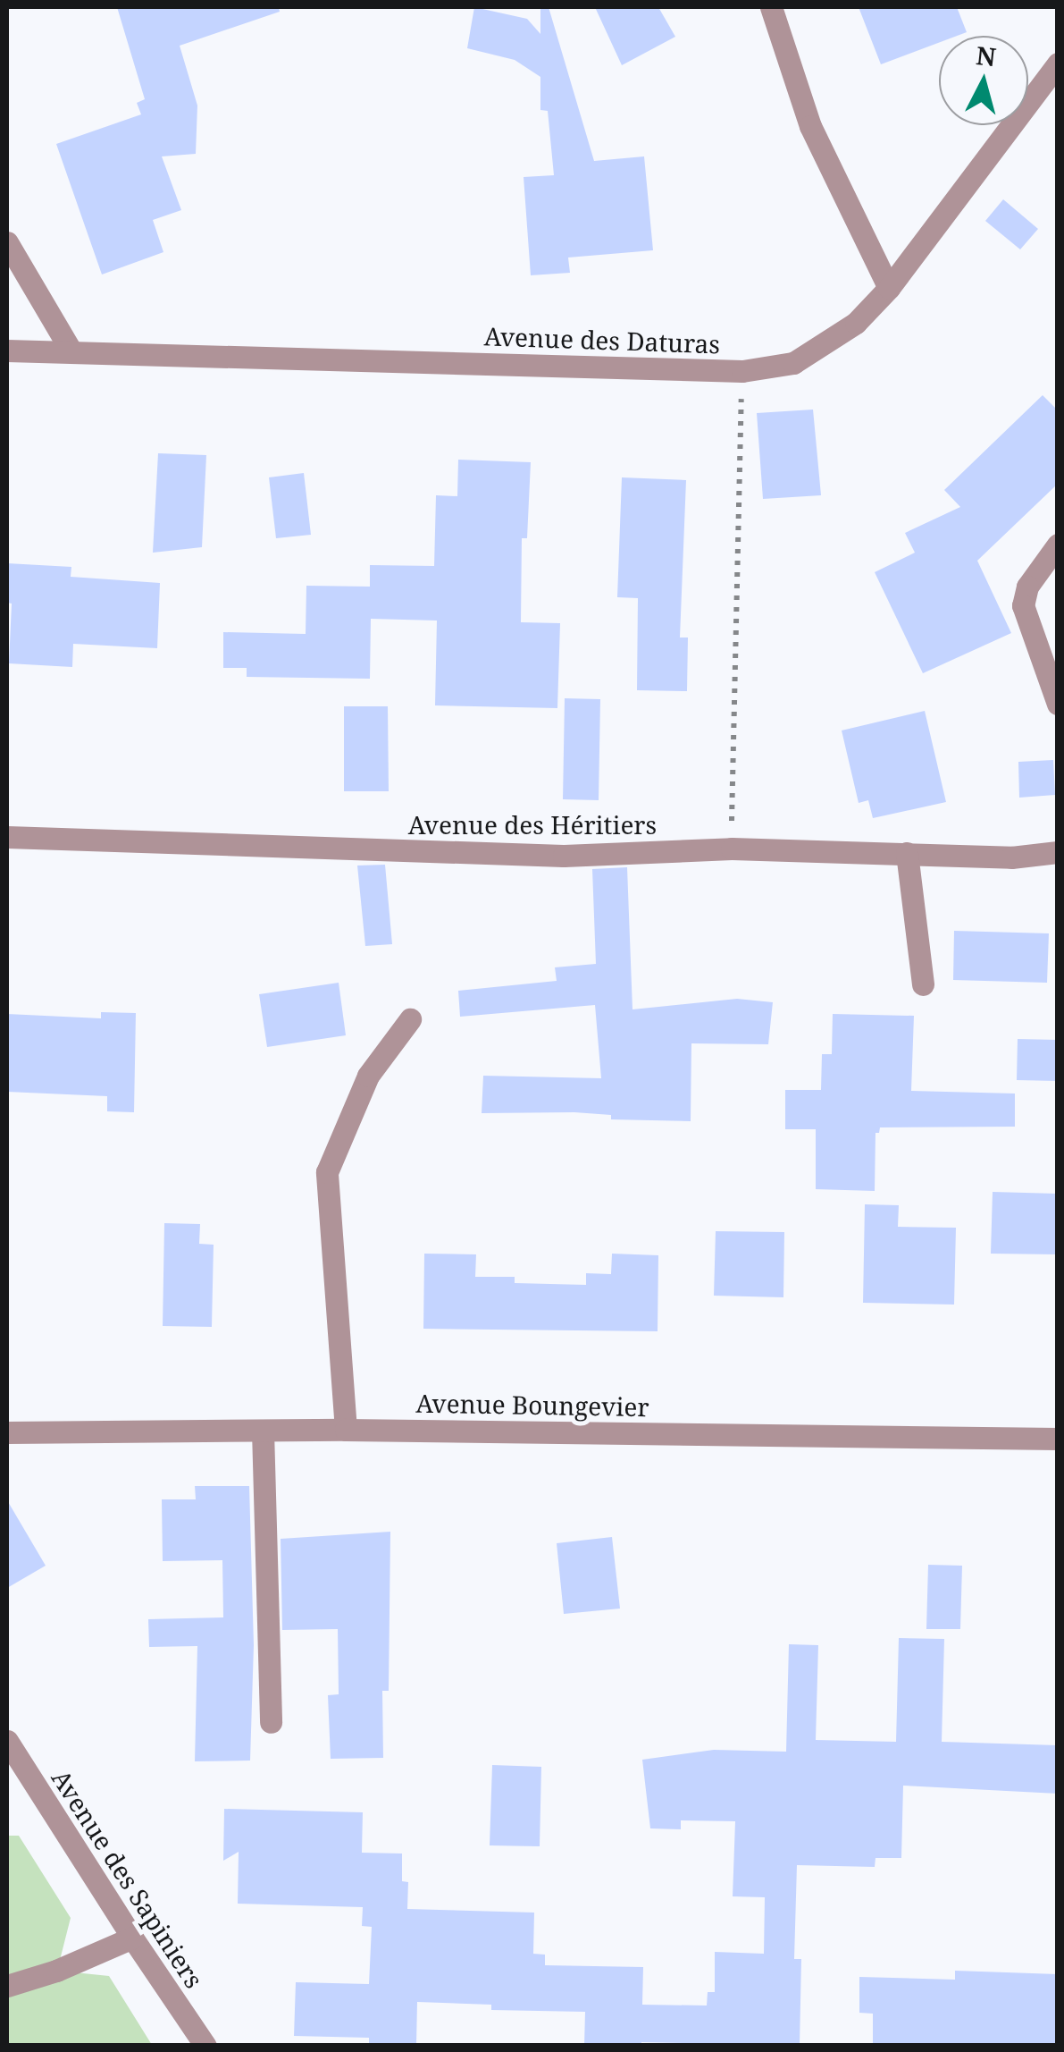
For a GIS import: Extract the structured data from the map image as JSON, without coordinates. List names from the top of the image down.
{
  "streets": {
    "street": [
      "Avenue des Daturas",
      "Avenue des Héritiers",
      "Avenue Boungevier",
      "Avenue des Sapiniers"
    ]
  },
  "north": "top"
}
